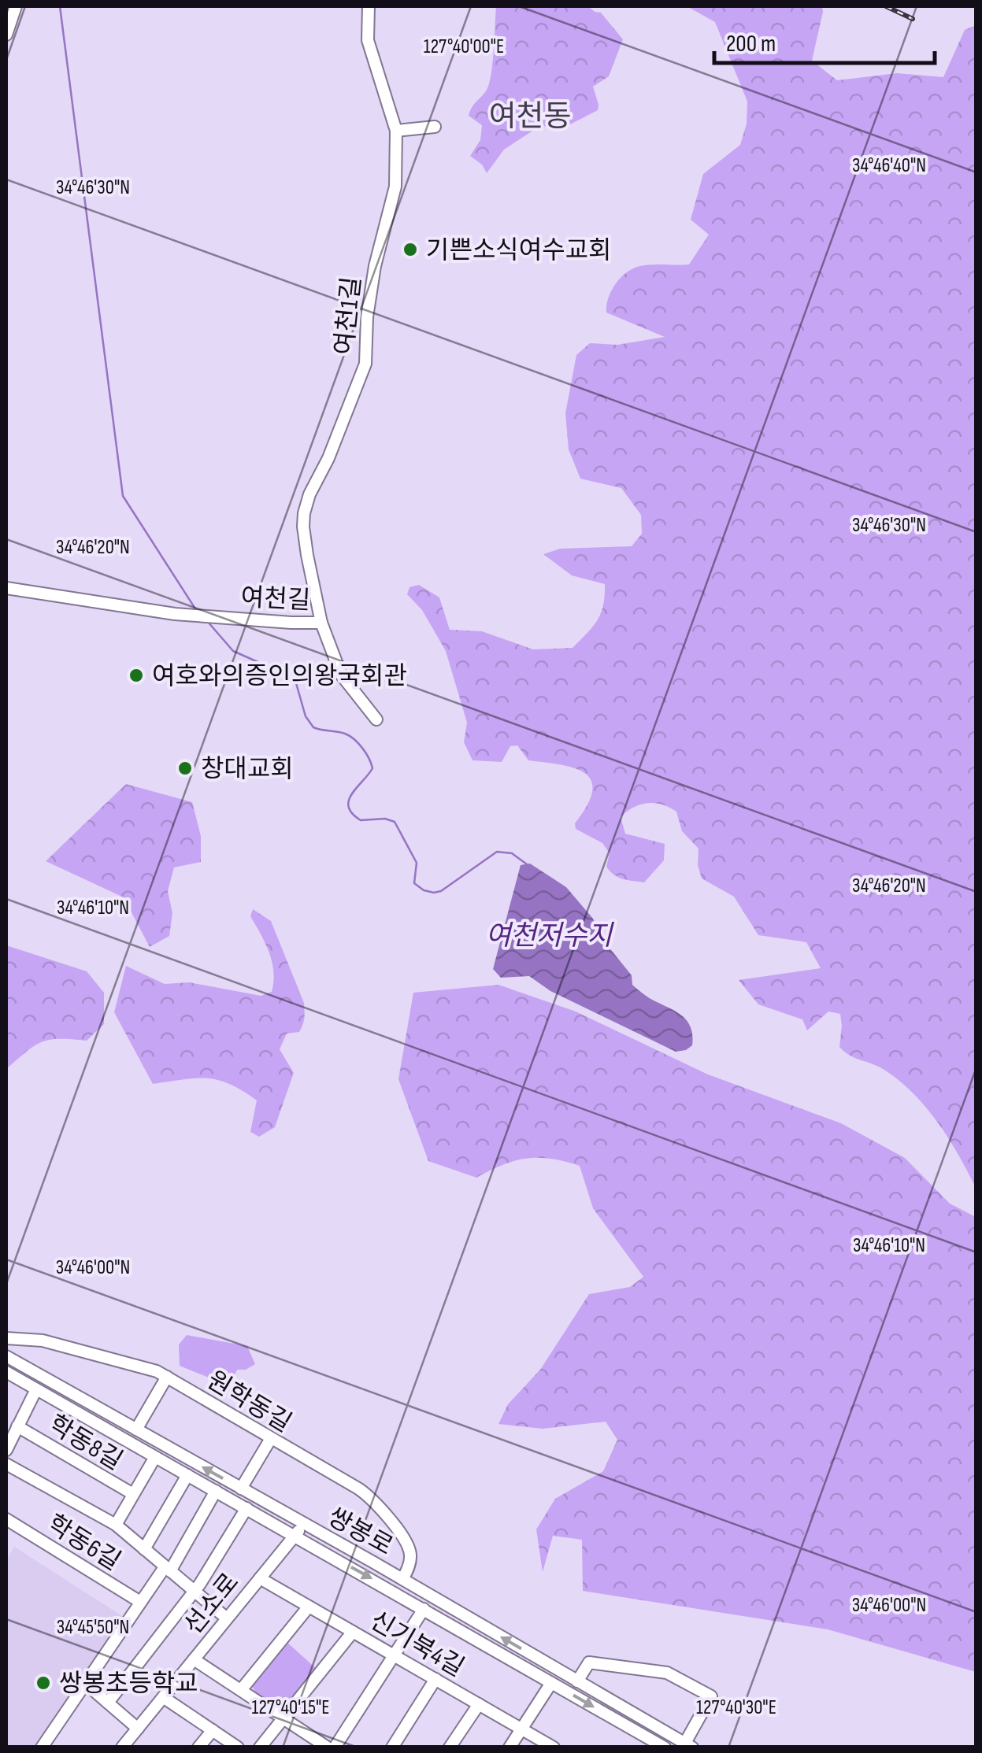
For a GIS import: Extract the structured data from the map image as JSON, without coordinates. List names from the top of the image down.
{
  "streets": {
    "street": [
      "여천1길",
      "여천길",
      "원학동길",
      "학동8길",
      "쌍봉로",
      "학동6길",
      "선소로",
      "신기북4길"
    ]
  },
  "crossings": [
    ["여천1길", "여천길"],
    ["원학동길", "쌍봉로"],
    ["학동8길", "쌍봉로"],
    ["쌍봉로", "선소로"],
    ["선소로", "신기북4길"]
  ],
  "districts": ["여천동"],
  "water": ["여천저수지"],
  "places": [
    "기쁜소식여수교회",
    "여호와의증인의왕국회관",
    "창대교회",
    "쌍봉초등학교"
  ],
  "scale_bar": "200 m",
  "coordinates": [
    "127°40'00\"E",
    "34°46'40\"N",
    "34°46'30\"N",
    "34°46'20\"N",
    "34°46'10\"N",
    "34°46'00\"N",
    "34°45'50\"N",
    "127°40'15\"E",
    "127°40'30\"E"
  ]
}
